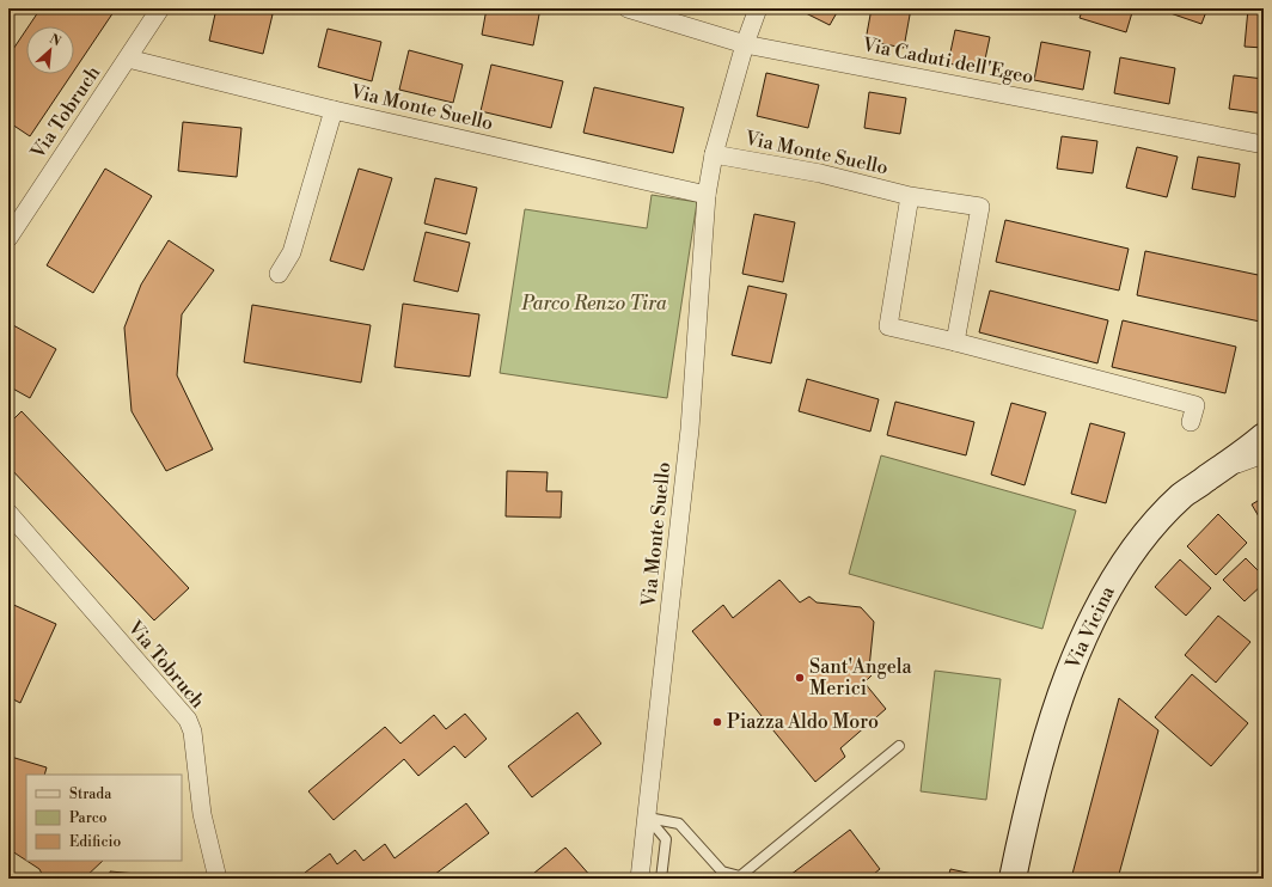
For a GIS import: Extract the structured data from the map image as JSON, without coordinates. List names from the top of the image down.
{
  "streets": {
    "street": [
      "Via Caduti dell'Egeo",
      "Via Monte Suello",
      "Via Tobruch",
      "Via Vicina"
    ]
  },
  "crossings": [
    ["Via Caduti dell'Egeo", "Via Monte Suello"],
    ["Via Monte Suello", "Via Tobruch"]
  ],
  "parks": ["Parco Renzo Tira"],
  "places": ["Sant'Angela Merici", "Piazza Aldo Moro"],
  "legend": ["Strada", "Parco", "Edificio"],
  "north": "top right"
}
